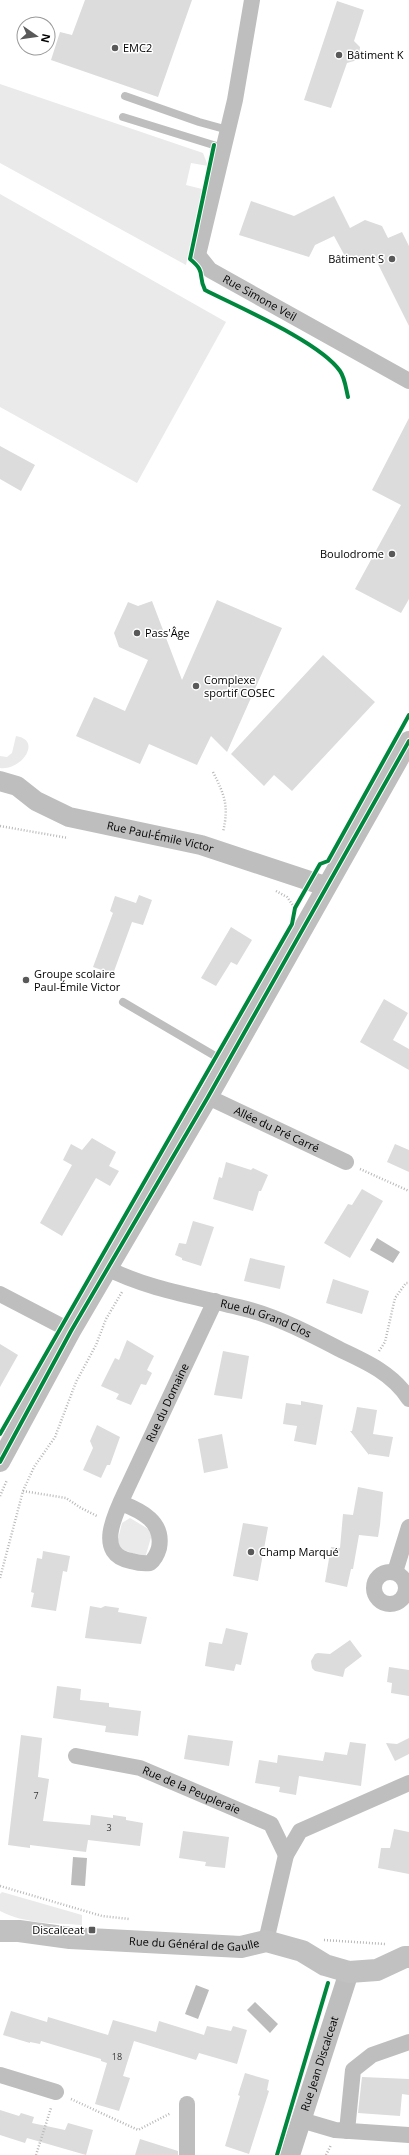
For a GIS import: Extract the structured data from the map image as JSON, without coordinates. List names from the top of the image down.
{
  "streets": {
    "main road": ["Rue du Général de Gaulle"],
    "street": [
      "Rue Simone Veil",
      "Rue Paul-Émile Victor",
      "Allée du Pré Carré",
      "Rue du Grand Clos",
      "Rue du Domaine",
      "Rue de la Peupleraie",
      "Rue Jean Discalceat"
    ]
  },
  "crossings": [
    ["Rue du Grand Clos", "Rue du Domaine"],
    ["Rue du Général de Gaulle", "Rue Jean Discalceat"]
  ],
  "places": {
    "other": [
      "EMC2",
      "Bâtiment K",
      "Bâtiment S",
      "Boulodrome",
      "Pass'Âge",
      "Complexe sportif COSEC",
      "Groupe scolaire Paul-Émile Victor",
      "Champ Marqué"
    ],
    "transit": ["Discalceat"]
  },
  "house_numbers": ["7", "3", "18"],
  "north": "right"
}
